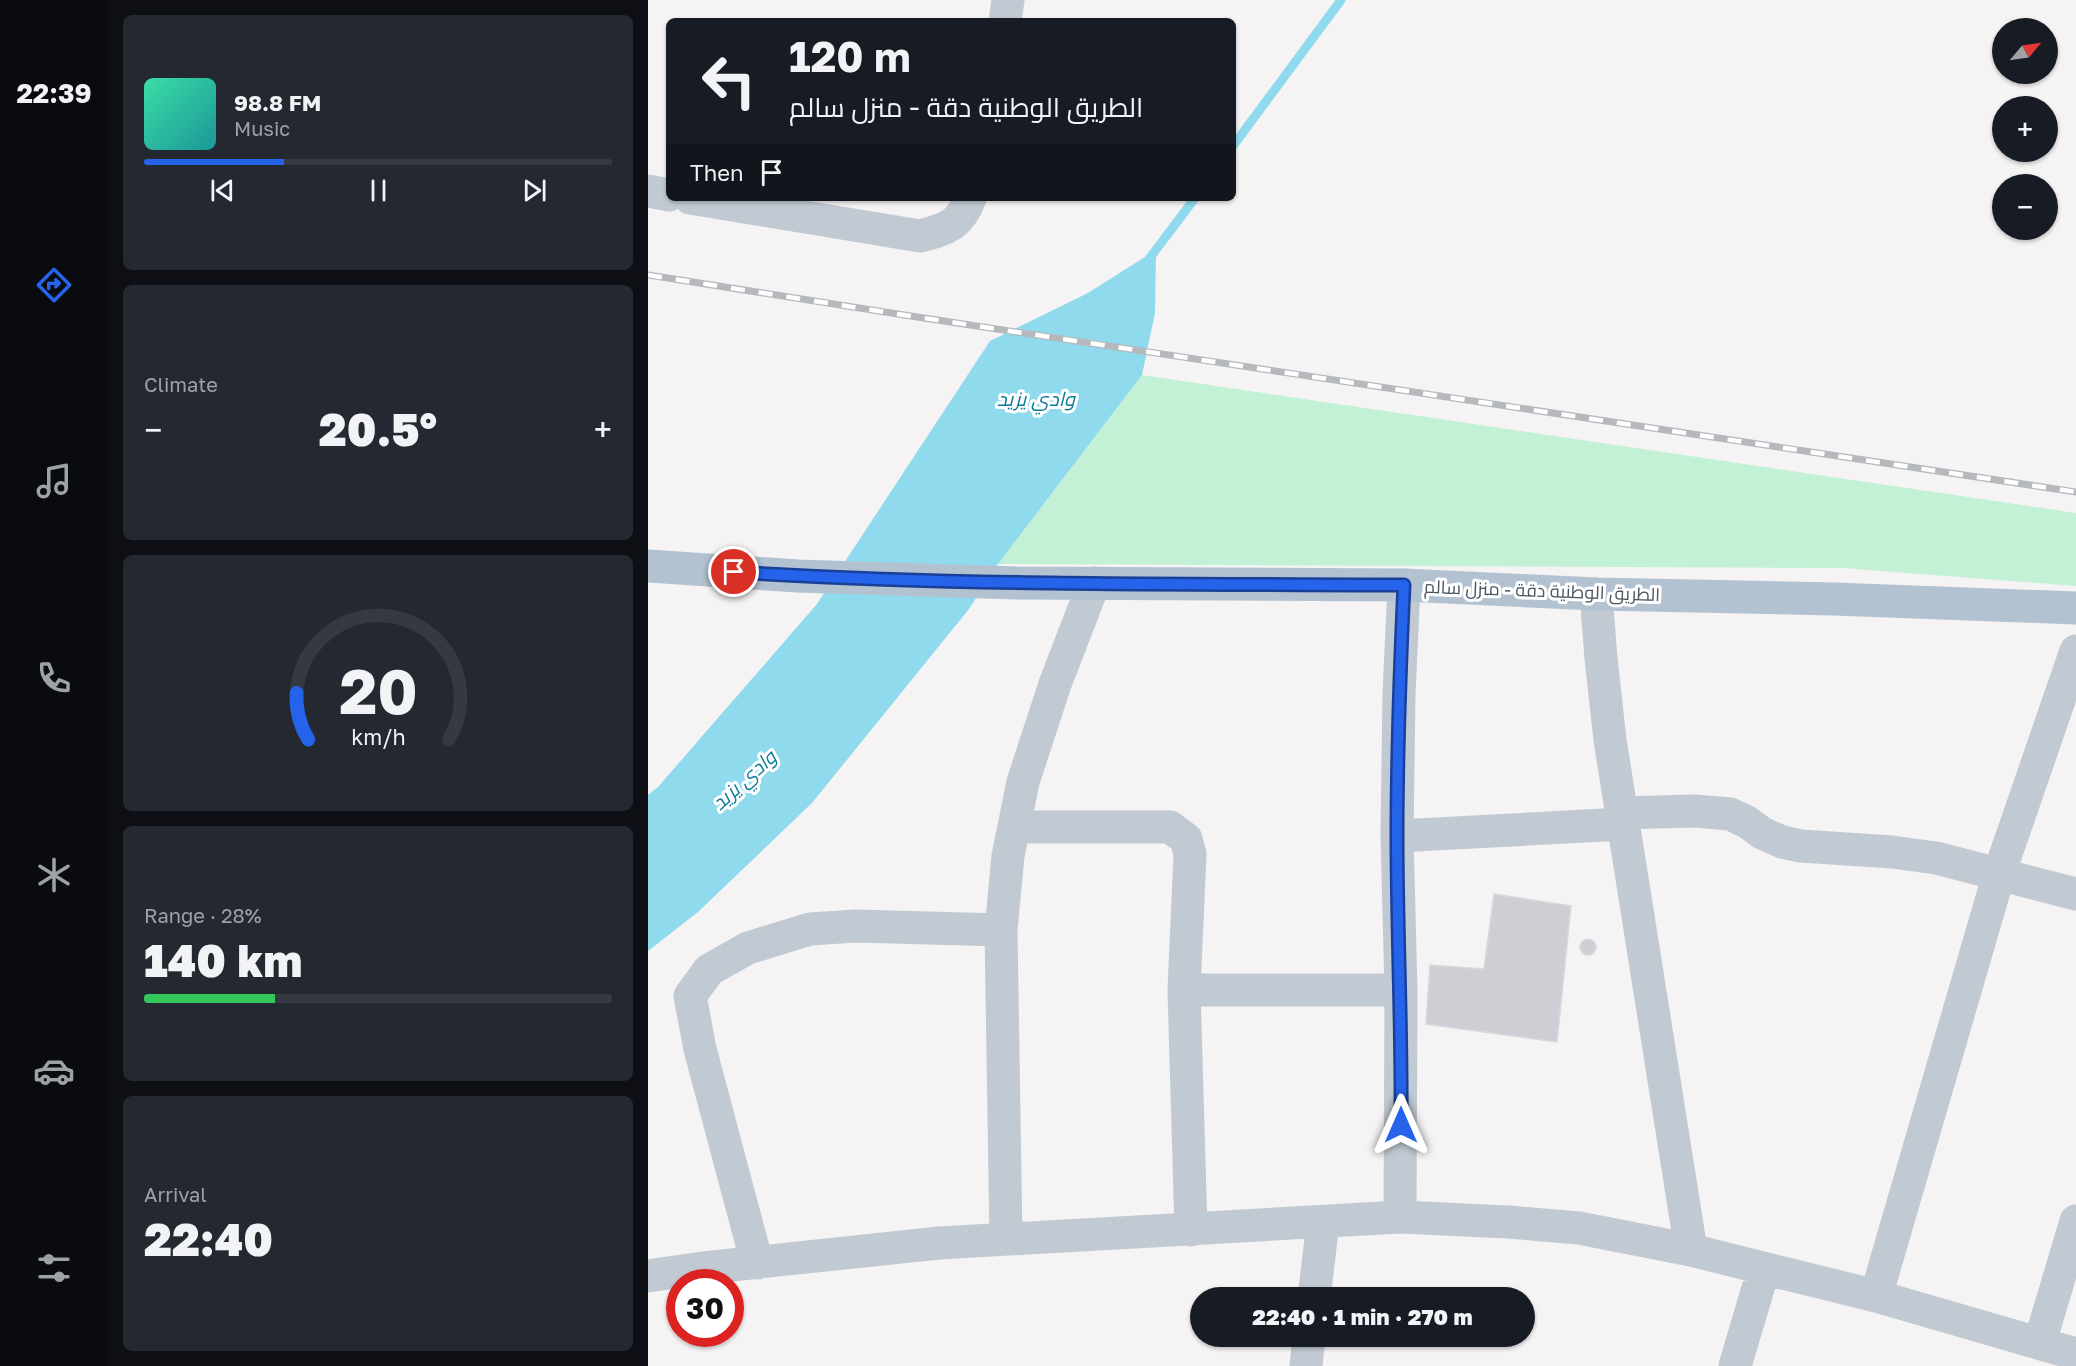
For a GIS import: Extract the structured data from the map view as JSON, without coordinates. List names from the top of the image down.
{
  "streets": {
    "main road": ["الطريق الوطنية دقة - منزل سالم"]
  },
  "water": ["وادي يزيد"],
  "north": "top right",
  "page": {
    "tabs": "22:39",
    "map_buttons": ["+", "−"],
    "turn": ["120 m", "الطريق الوطنية دقة - منزل سالم"],
    "song": ["98.8 FM", "Music"],
    "then": "Then",
    "tile": [
      "Climate",
      ["Range · 28%", "140 km"],
      ["Arrival", "22:40"]
    ],
    "heat": ["−", "20.5°", "+"],
    "limit": "30",
    "trip": "22:40 · 1 min · 270 m",
    "gauge": ["20", "km/h"]
  }
}
